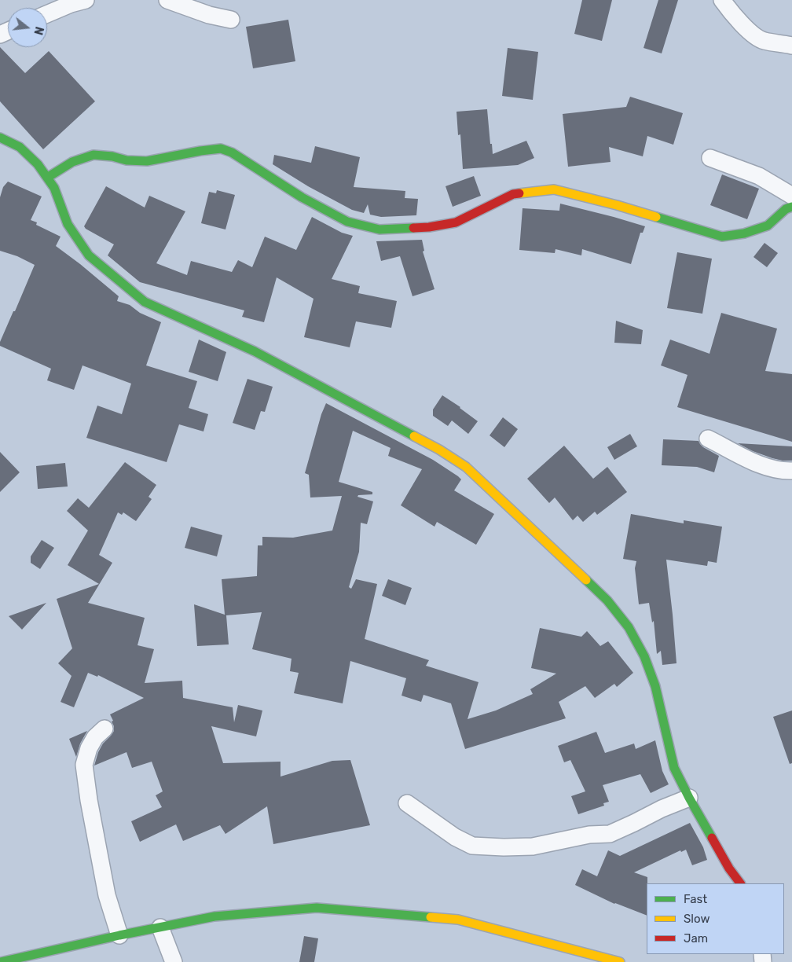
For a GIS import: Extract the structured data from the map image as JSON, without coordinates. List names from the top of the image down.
{
  "legend": ["Fast", "Slow", "Jam"],
  "north": "right"
}
